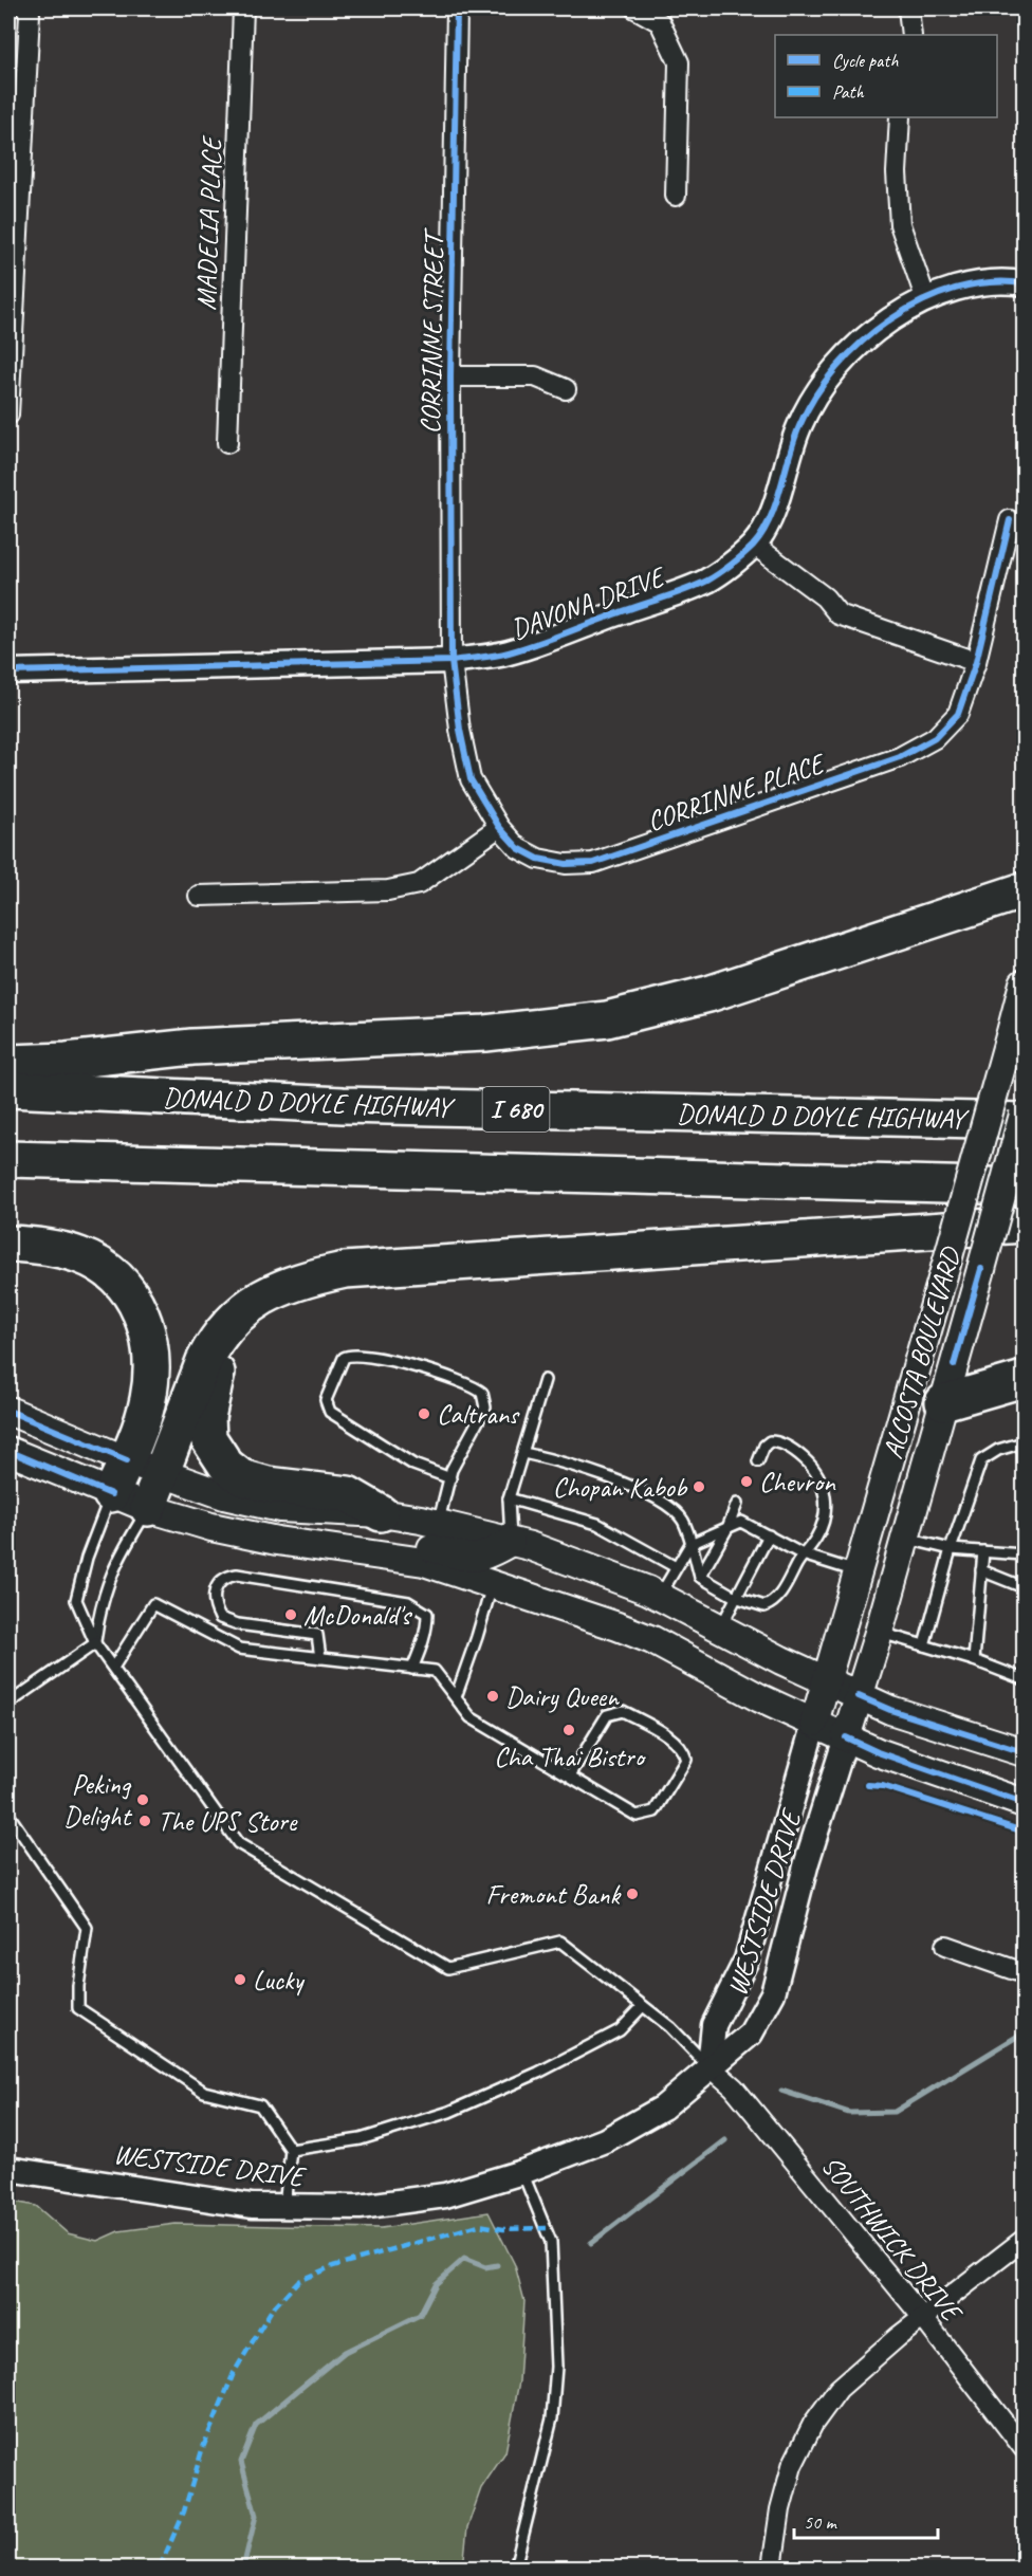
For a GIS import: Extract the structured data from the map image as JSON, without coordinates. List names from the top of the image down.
{
  "streets": {
    "highway": ["DONALD D DOYLE HIGHWAY", "I 680"],
    "main road": ["ALCOSTA BOULEVARD"],
    "street": [
      "MADELIA PLACE",
      "CORRINNE STREET",
      "DAVONA DRIVE",
      "CORRINNE PLACE",
      "WESTSIDE DRIVE",
      "SOUTHWICK DRIVE"
    ]
  },
  "crossings": [
    ["CORRINNE STREET", "DAVONA DRIVE"],
    ["CORRINNE STREET", "CORRINNE PLACE"],
    ["DAVONA DRIVE", "CORRINNE PLACE"],
    ["ALCOSTA BOULEVARD", "WESTSIDE DRIVE"],
    ["WESTSIDE DRIVE", "SOUTHWICK DRIVE"]
  ],
  "places": [
    "Caltrans",
    "Chevron",
    "Chopan Kabob",
    "McDonald's",
    "Dairy Queen",
    "Cha Thai Bistro",
    "Peking Delight",
    "The UPS Store",
    "Fremont Bank",
    "Lucky"
  ],
  "legend": ["Cycle path", "Path"],
  "scale_bar": "50 m"
}
